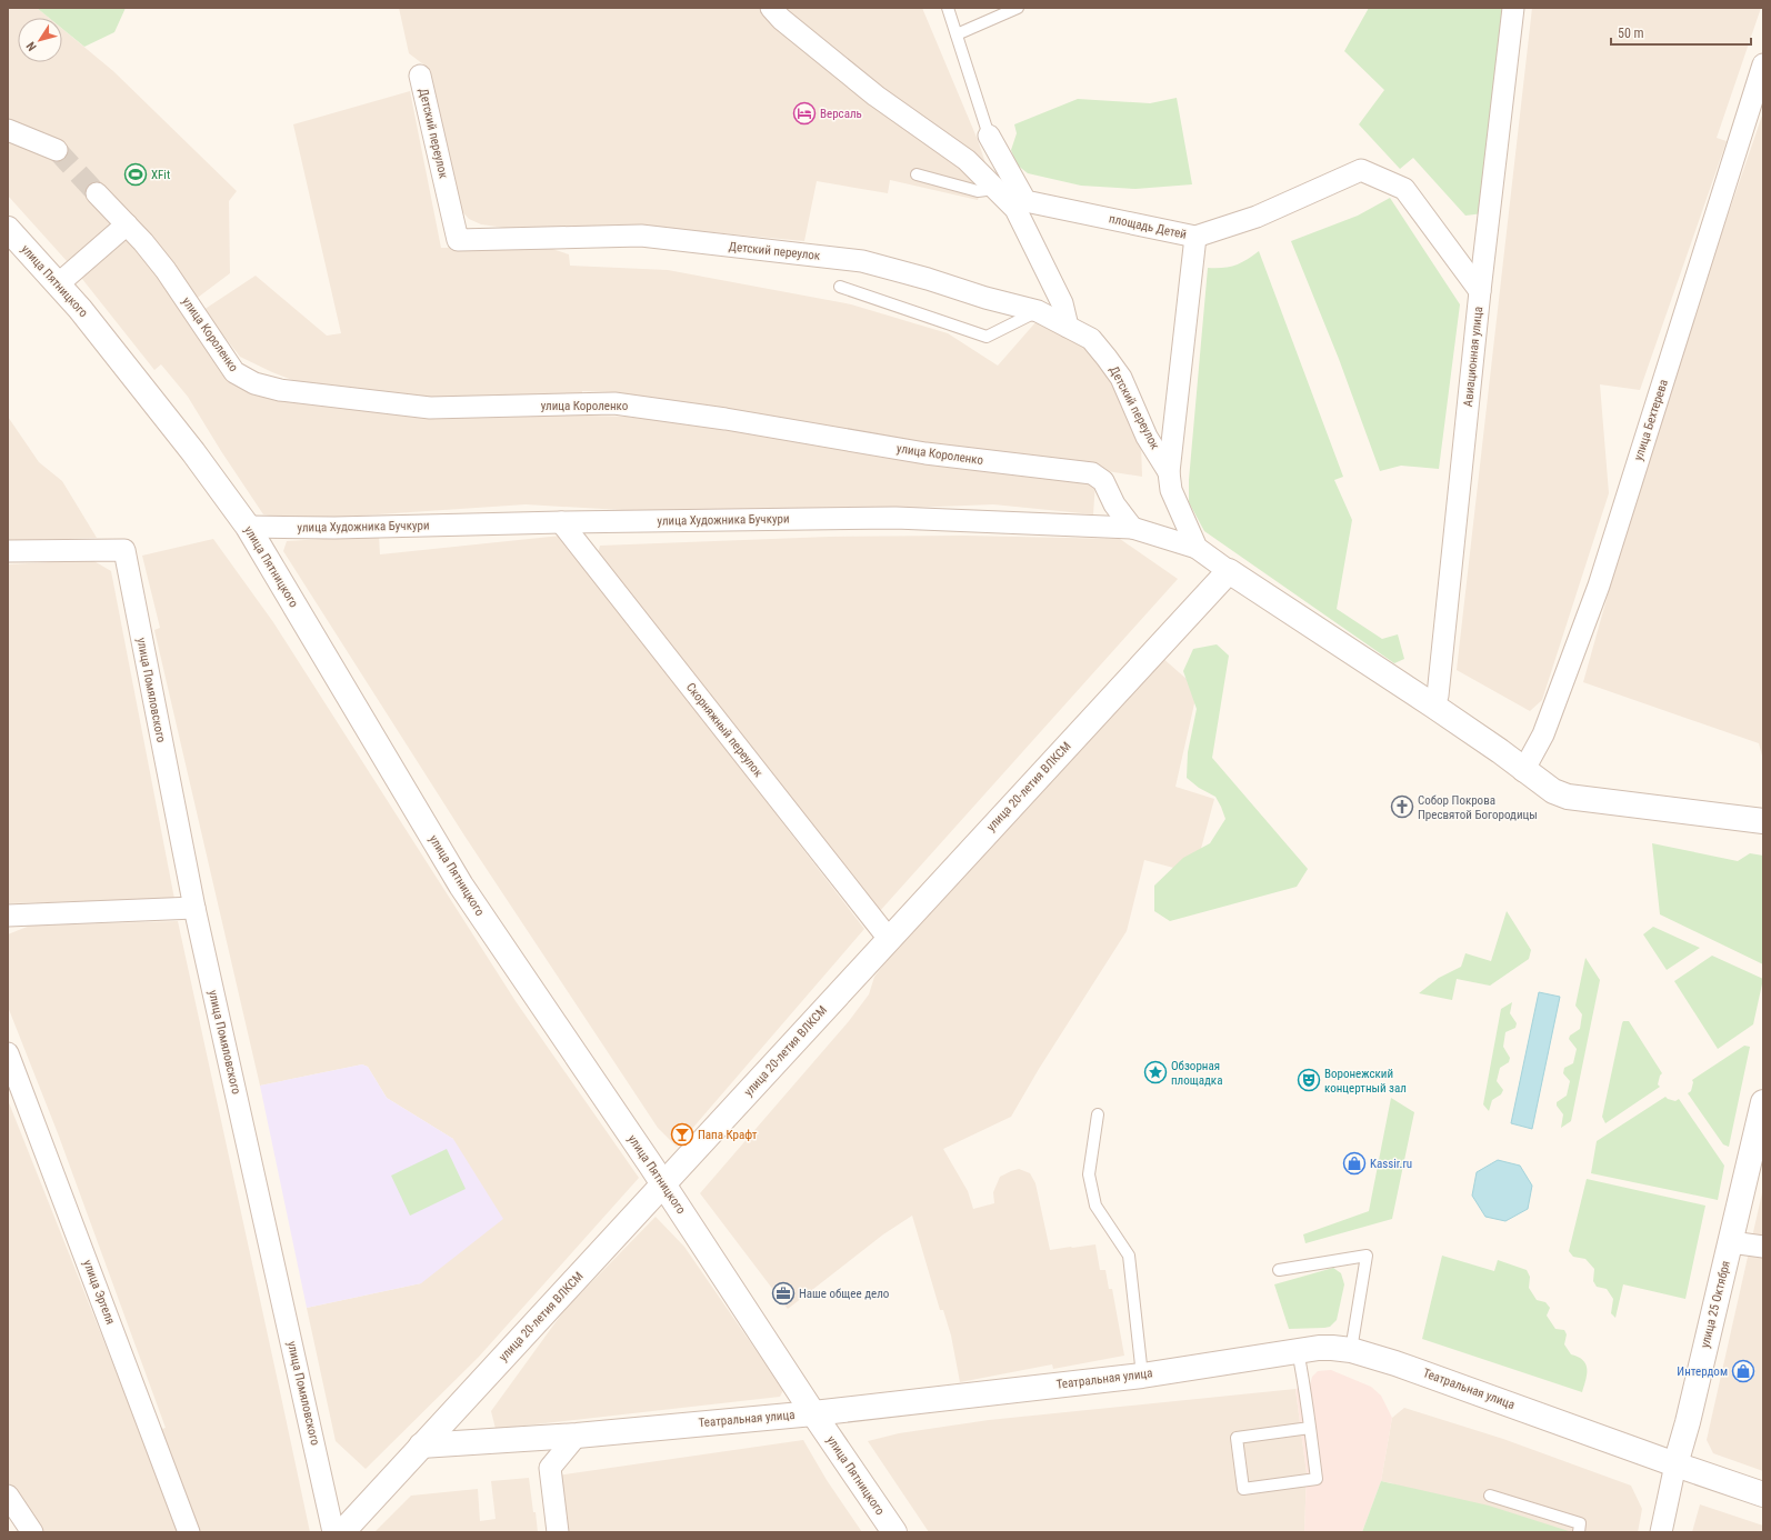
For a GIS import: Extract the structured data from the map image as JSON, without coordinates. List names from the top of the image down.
{
  "streets": {
    "street": [
      "Детский переулок",
      "площадь Детей",
      "улица Пятницкого",
      "улица Короленко",
      "Авиационная улица",
      "улица Бехтерева",
      "улица Художника Бучкури",
      "улица Помяловского",
      "Скорняжный переулок",
      "улица 20-летия ВЛКСМ",
      "улица Эртеля",
      "улица 25 Октября",
      "Театральная улица"
    ]
  },
  "crossings": [
    ["площадь Детей", "Авиационная улица"],
    ["улица Пятницкого", "улица Художника Бучкури"],
    ["улица Пятницкого", "улица 20-летия ВЛКСМ"],
    ["улица Пятницкого", "Театральная улица"],
    ["улица Короленко", "улица Художника Бучкури"],
    ["улица Художника Бучкури", "Скорняжный переулок"],
    ["улица Художника Бучкури", "улица 20-летия ВЛКСМ"],
    ["Скорняжный переулок", "улица 20-летия ВЛКСМ"],
    ["улица 20-летия ВЛКСМ", "Театральная улица"],
    ["улица 25 Октября", "Театральная улица"]
  ],
  "places": {
    "hotel": ["Версаль"],
    "sports": ["XFit"],
    "church": ["Собор Покрова Пресвятой Богородицы"],
    "place": ["Обзорная площадка"],
    "theatre": ["Воронежский концертный зал"],
    "bar": ["Папа Крафт"],
    "shop": ["Kassir.ru", "Интердом"],
    "office": ["Наше общее дело"]
  },
  "scale_bar": "50 m",
  "north": "bottom left"
}
